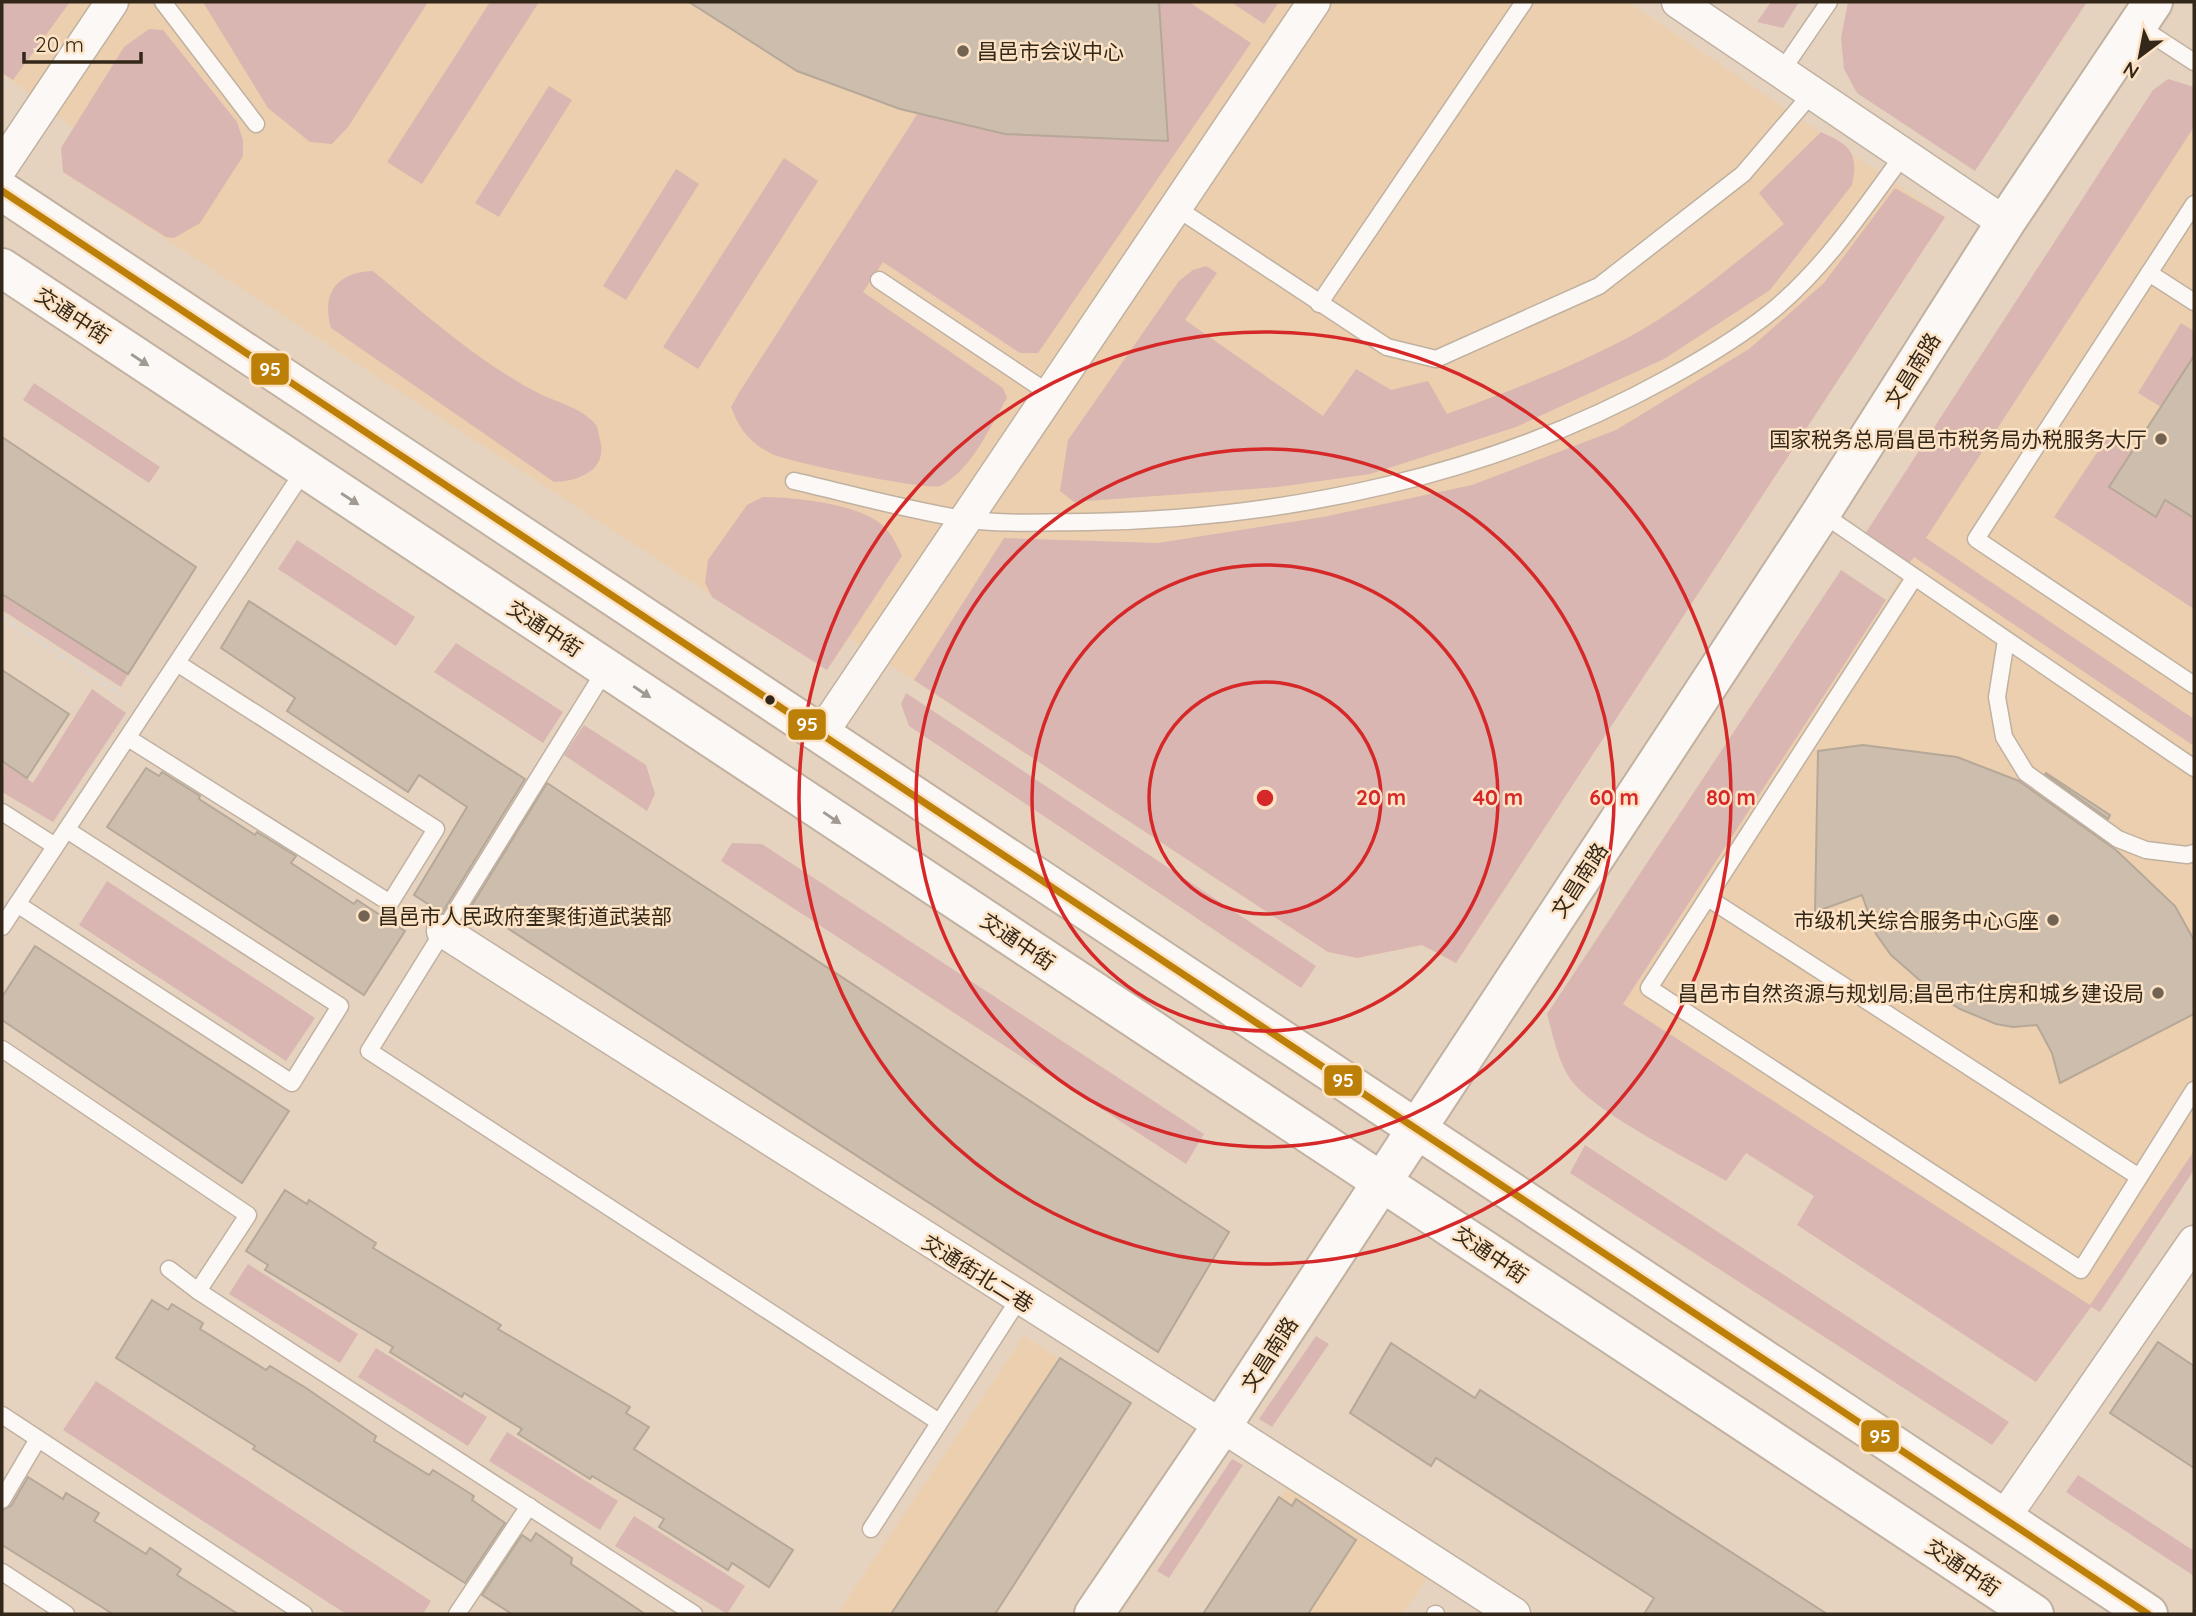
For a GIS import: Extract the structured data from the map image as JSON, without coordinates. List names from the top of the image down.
{
  "streets": {
    "main road": ["交通中街", "文昌南路"],
    "street": ["交通街北二巷"]
  },
  "crossings": [
    ["交通中街", "文昌南路"],
    ["文昌南路", "交通街北二巷"]
  ],
  "places": [
    "昌邑市会议中心",
    "国家税务总局昌邑市税务局办税服务大厅",
    "昌邑市人民政府奎聚街道武装部",
    "市级机关综合服务中心G座",
    "昌邑市自然资源与规划局;昌邑市住房和城乡建设局"
  ],
  "lines": ["transit line 95"],
  "scale_bar": "20 m",
  "north": "bottom left",
  "rings": [
    "20 m",
    "40 m",
    "60 m",
    "80 m"
  ]
}
